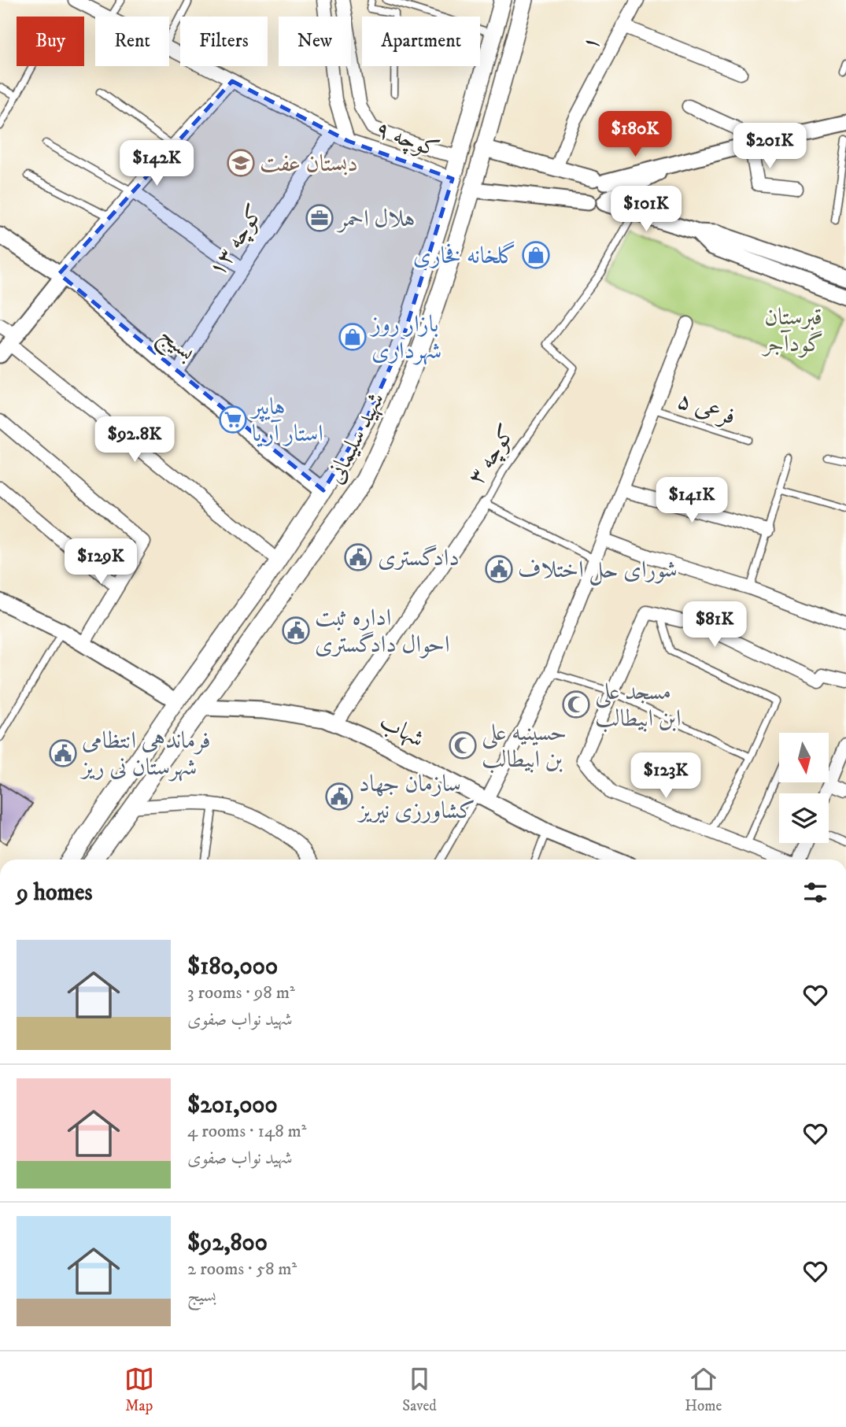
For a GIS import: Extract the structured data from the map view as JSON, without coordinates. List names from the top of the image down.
{
  "streets": {
    "main road": ["شهید سلیمانی"],
    "street": [
      "۱",
      "کوچه ۹",
      "کوچه ۱۳",
      "بسیج",
      "کوچه ۳",
      "شهاب"
    ],
    "lane": ["فرعی ۵"]
  },
  "crossings": [
    ["کوچه ۹", "کوچه ۱۳"],
    ["کوچه ۹", "شهید سلیمانی"],
    ["کوچه ۱۳", "بسیج"],
    ["بسیج", "شهید سلیمانی"],
    ["شهید سلیمانی", "شهاب"],
    ["کوچه ۳", "شهاب"]
  ],
  "parks": ["قبرستان گودآجر"],
  "places": {
    "school or university": ["دبستان عفت"],
    "office": ["هلال احمر"],
    "shop": ["گلخانه فخاری", "بازار روز شهرداری"],
    "supermarket": ["هایپر استار آریا"],
    "public building": [
      "دادگستری",
      "شورای حل اختلاف",
      "اداره ثبت احوال دادگستری",
      "فرماندهی انتظامی شهرستان نی ریز",
      "سازمان جهاد کشاورزی نیریز"
    ],
    "mosque": ["مسجد علی ابن ابیطالب", "حسینیه علی بن ابیطالب"]
  },
  "north": "bottom",
  "page": {
    "chip": [
      "Buy",
      "Rent",
      "Filters",
      "New",
      "Apartment"
    ],
    "price": [
      "$180K",
      "$201K",
      "$142K",
      "$101K",
      "$92.8K",
      "$141K",
      "$129K",
      "$81K",
      "$123K"
    ],
    "heading": "9 homes",
    "list": [
      {
        "name": "$180,000",
        "note": "3 rooms · 98 m² · شهید نواب صفوی"
      },
      {
        "name": "$201,000",
        "note": "4 rooms · 148 m² · شهید نواب صفوی"
      },
      {
        "name": "$92,800",
        "note": "2 rooms · 58 m² · بسیج"
      }
    ],
    "tabs": ["Map", "Saved", "Home"]
  }
}
